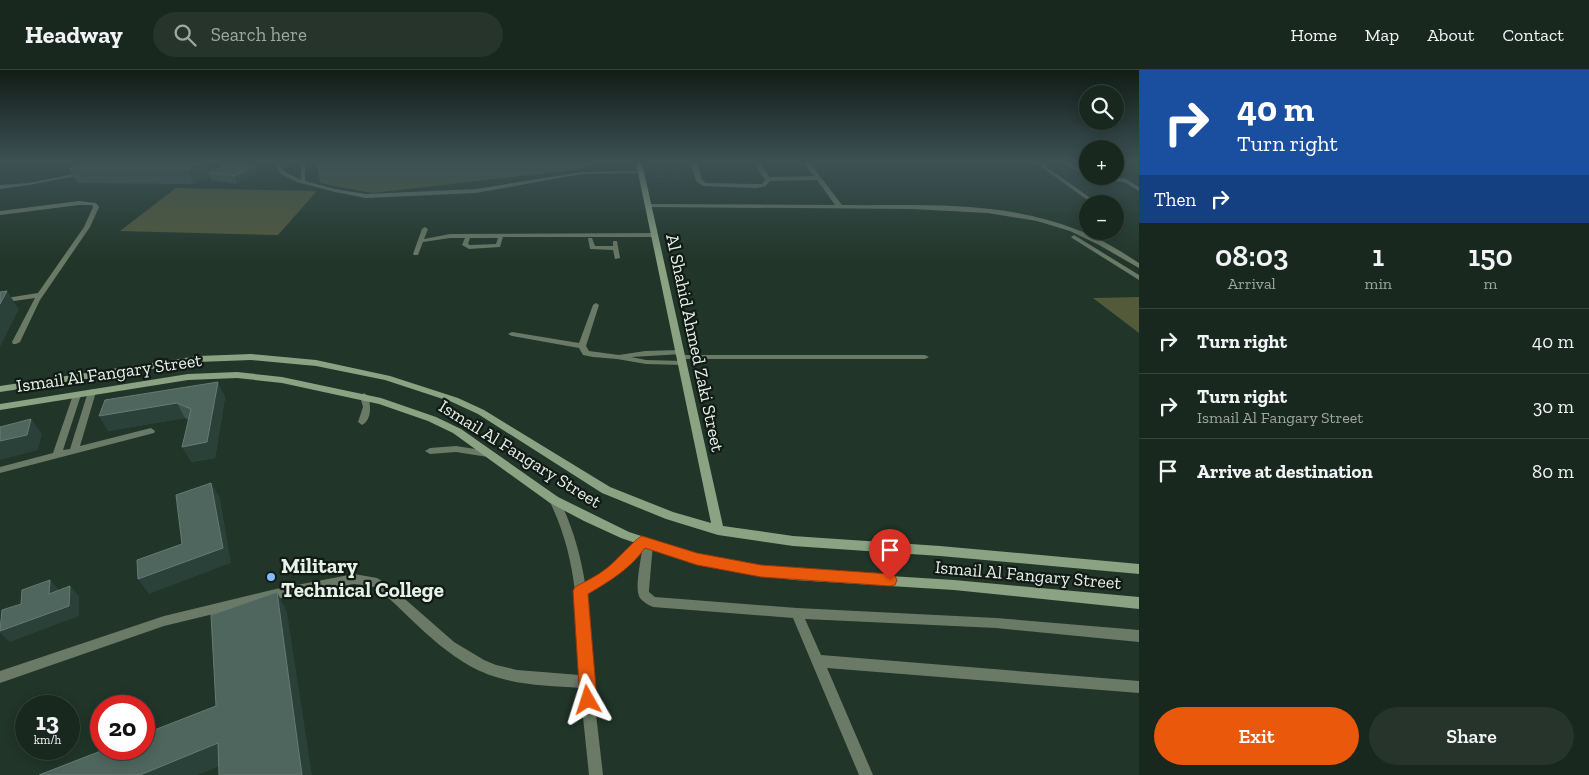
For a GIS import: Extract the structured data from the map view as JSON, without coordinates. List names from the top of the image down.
{
  "streets": {
    "main road": ["Al Shahid Ahmed Zaki Street", "Ismail Al Fangary Street"]
  },
  "crossings": [
    ["Al Shahid Ahmed Zaki Street", "Ismail Al Fangary Street"]
  ],
  "places": ["Military Technical College"],
  "page": {
    "header": "Headway",
    "search": "Search here",
    "nav": [
      "Home",
      "Map",
      "About",
      "Contact"
    ],
    "turn": ["40 m", "Turn right"],
    "map_buttons": ["+", "−"],
    "then": "Then",
    "eta": [
      "08:03",
      "Arrival",
      "1",
      "min",
      "150",
      "m"
    ],
    "list": [
      {
        "name": "Turn right",
        "value": "40 m"
      },
      {
        "name": "Turn right",
        "note": "Ismail Al Fangary Street",
        "value": "30 m"
      },
      {
        "name": "Arrive at destination",
        "value": "80 m"
      }
    ],
    "speed": "13 km/h",
    "limit": "20",
    "buttons": ["Exit", "Share"]
  }
}
